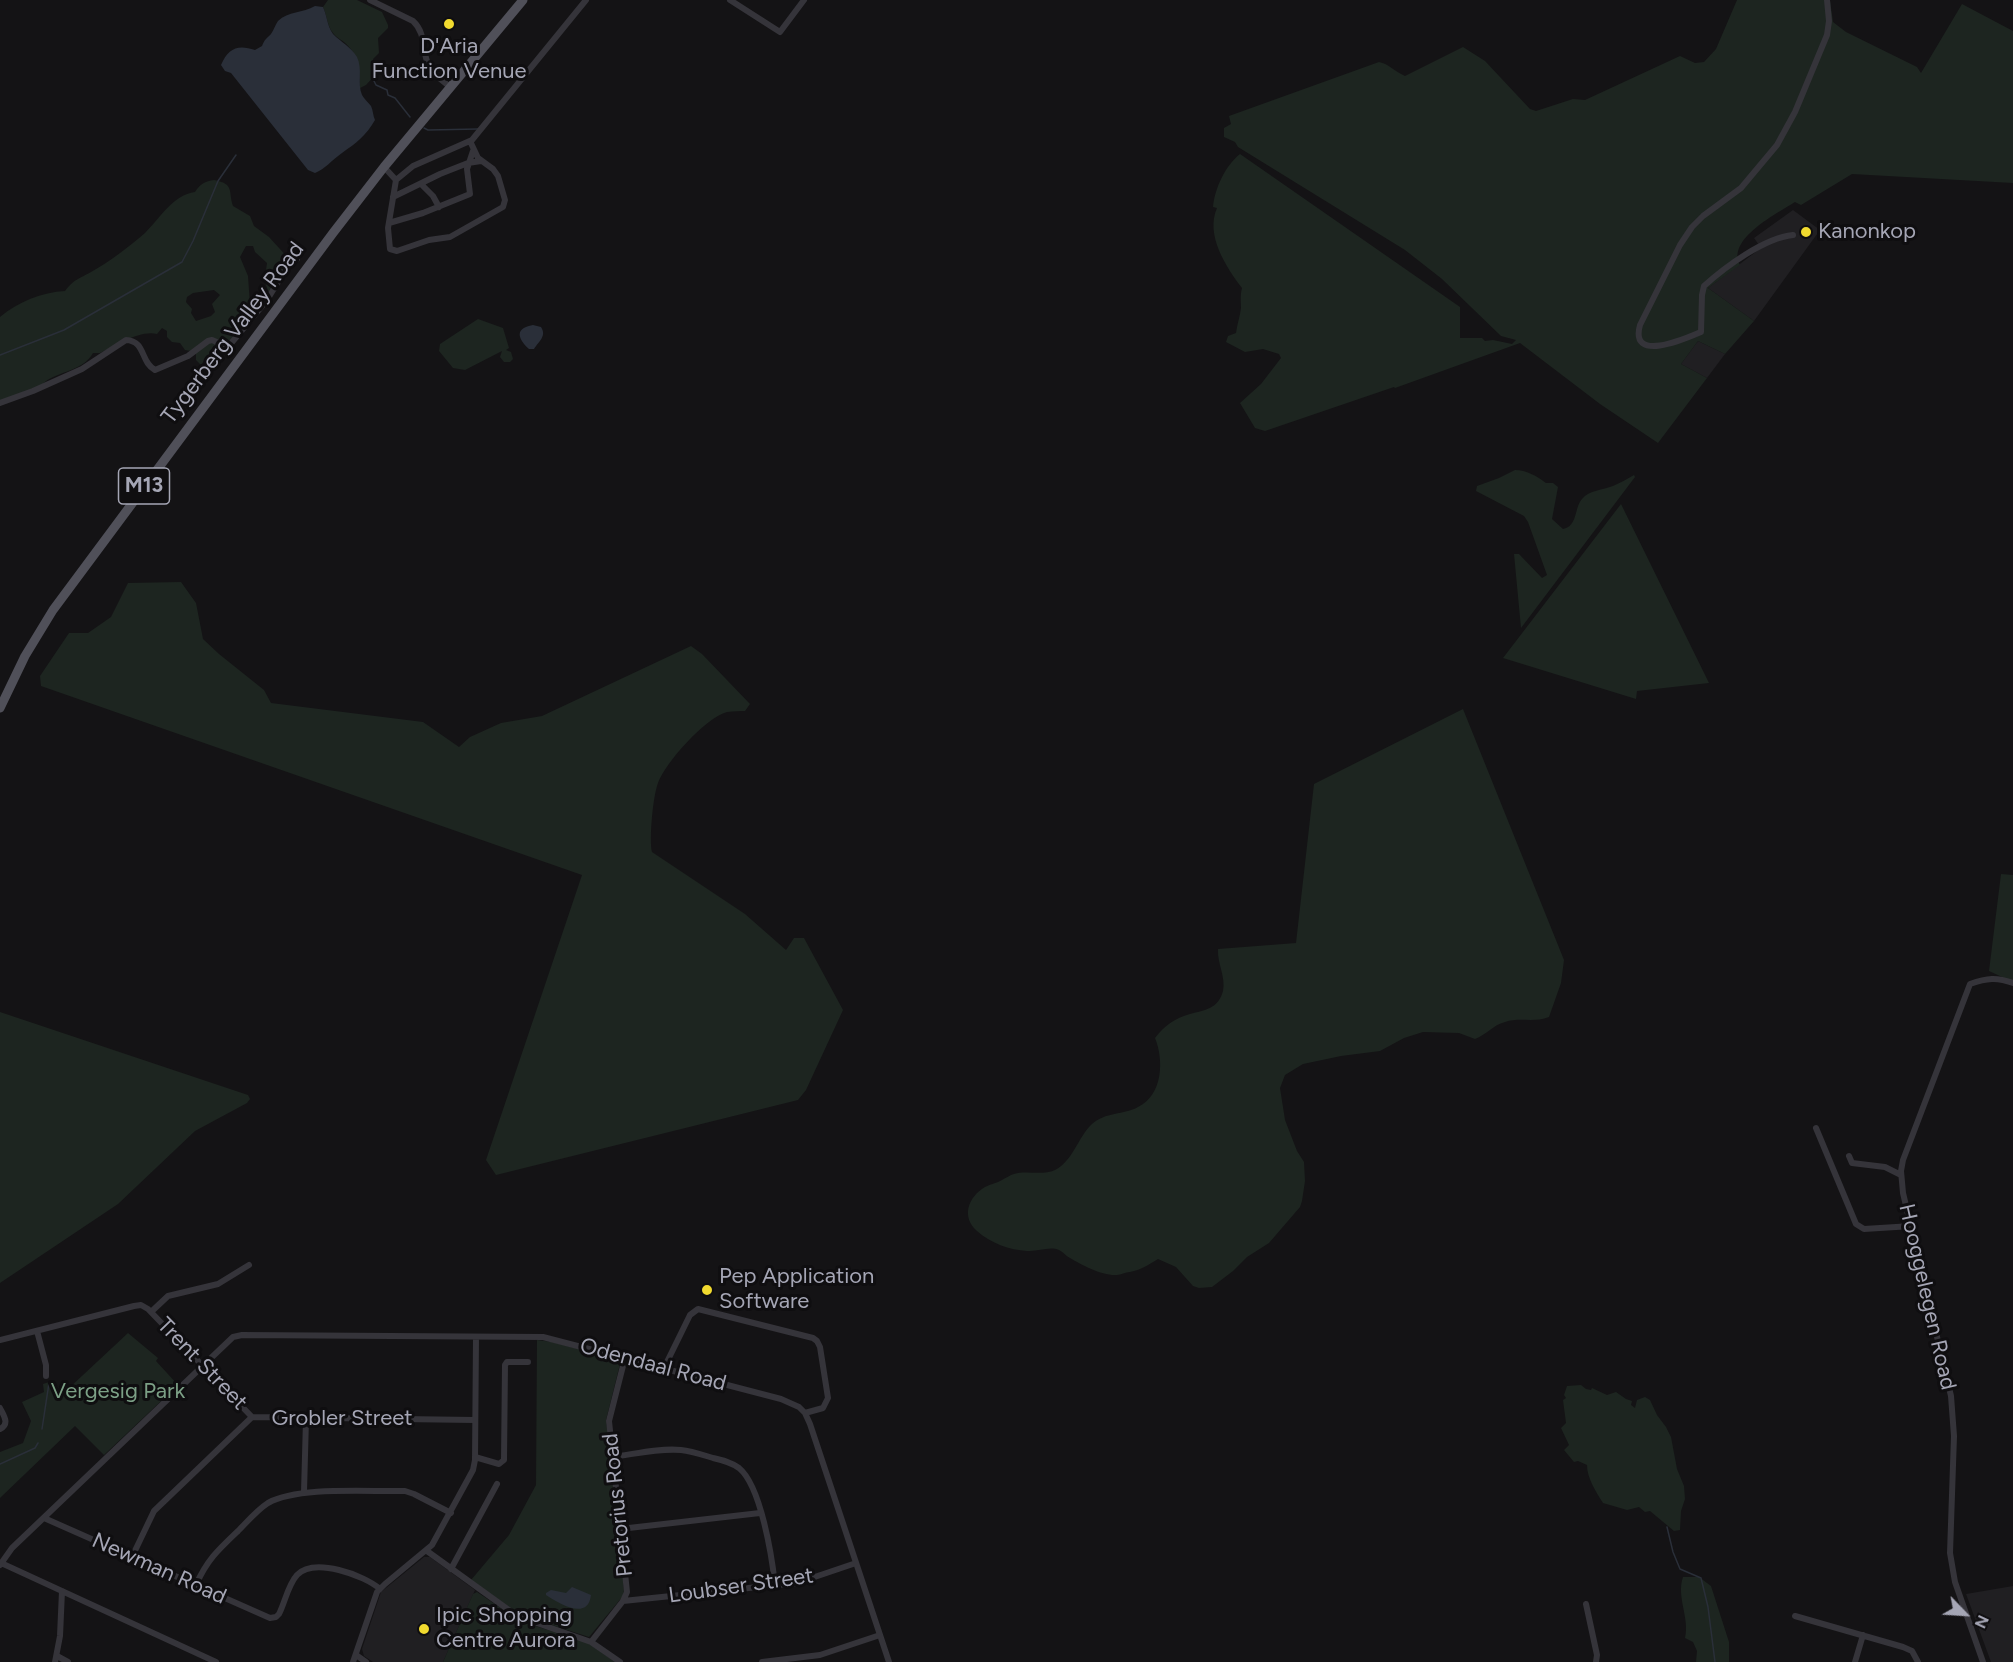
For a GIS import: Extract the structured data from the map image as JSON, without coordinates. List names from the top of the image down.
{
  "streets": {
    "main road": ["Tygerberg Valley Road", "M13"],
    "street": [
      "Hooggelegen Road",
      "Trent Street",
      "Odendaal Road",
      "Grobler Street",
      "Pretorius Road",
      "Newman Road",
      "Loubser Street"
    ]
  },
  "crossings": [
    ["Trent Street", "Odendaal Road"],
    ["Trent Street", "Grobler Street"],
    ["Odendaal Road", "Pretorius Road"],
    ["Grobler Street", "Newman Road"],
    ["Pretorius Road", "Loubser Street"]
  ],
  "parks": ["Vergesig Park"],
  "places": [
    "D'Aria Function Venue",
    "Kanonkop",
    "Pep Application Software",
    "Ipic Shopping Centre Aurora"
  ],
  "north": "bottom right"
}
